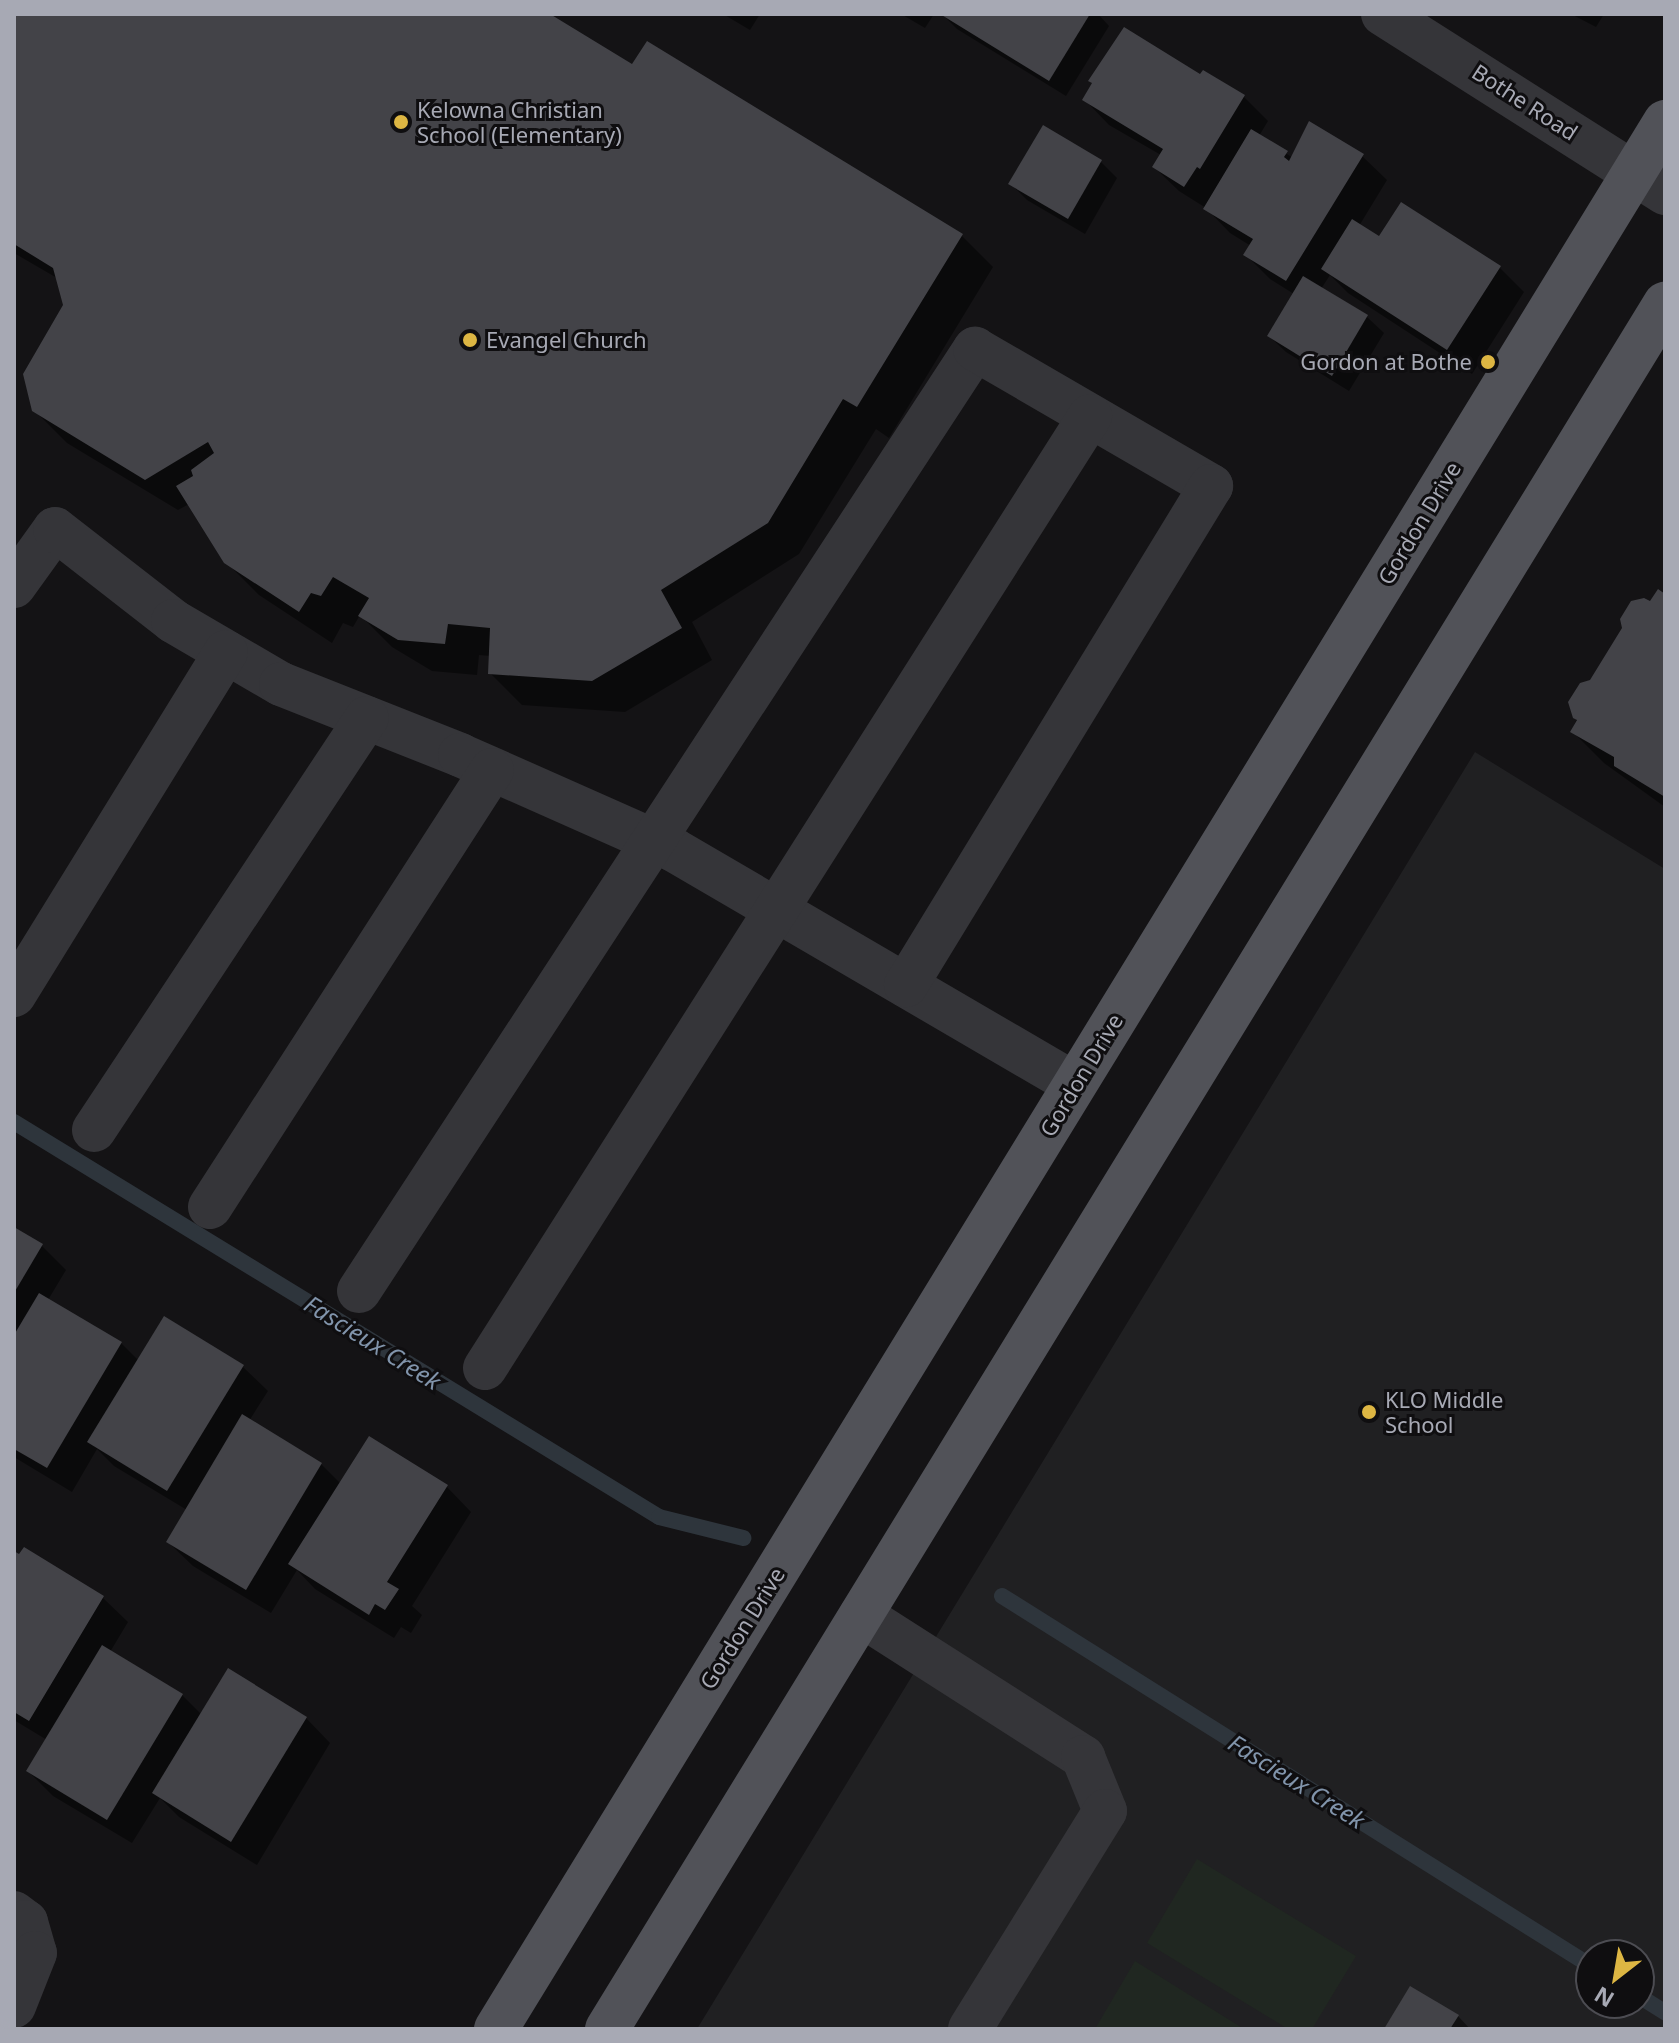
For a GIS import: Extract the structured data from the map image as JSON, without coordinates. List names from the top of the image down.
{
  "streets": {
    "main road": ["Gordon Drive"],
    "street": ["Bothe Road"]
  },
  "crossings": [
    ["Bothe Road", "Gordon Drive"]
  ],
  "water": ["Fascieux Creek"],
  "places": [
    "Kelowna Christian School (Elementary)",
    "Evangel Church",
    "Gordon at Bothe",
    "KLO Middle School"
  ],
  "north": "bottom left"
}
